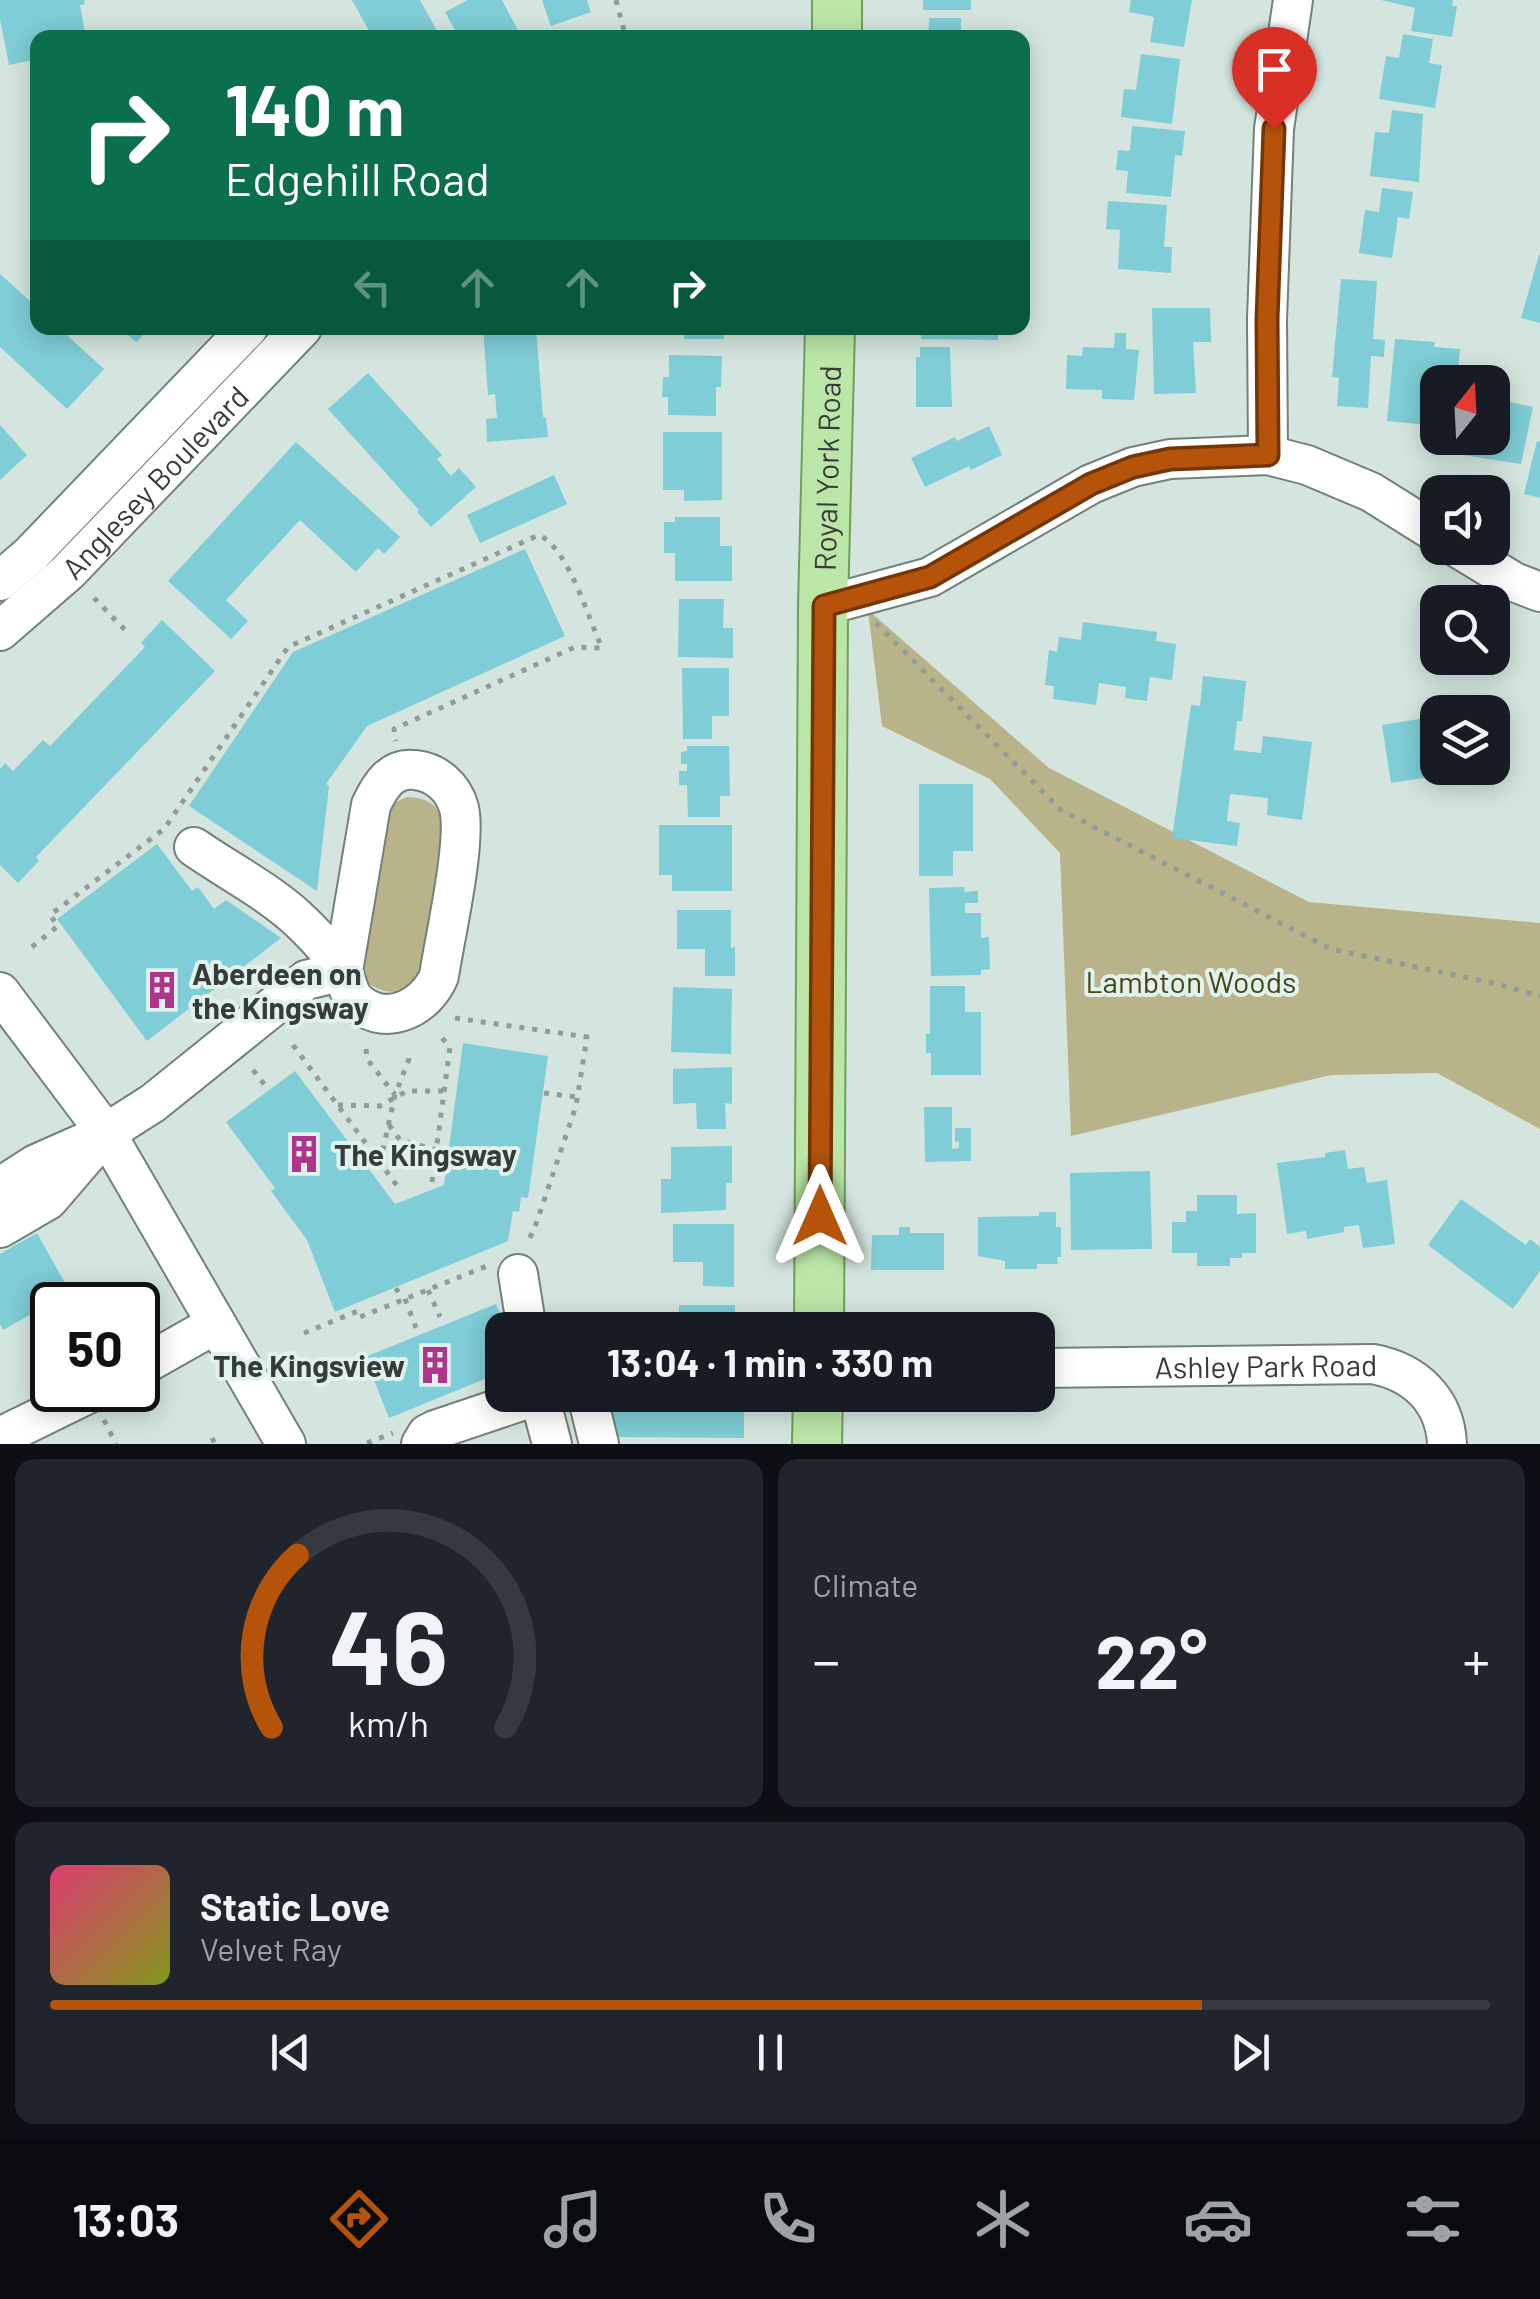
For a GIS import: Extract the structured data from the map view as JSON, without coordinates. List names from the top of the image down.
{
  "streets": {
    "main road": ["Royal York Road"],
    "street": ["Anglesey Boulevard", "Ashley Park Road"]
  },
  "parks": ["Lambton Woods"],
  "places": {
    "building": ["Aberdeen on the Kingsway", "The Kingsway", "The Kingsview"]
  },
  "north": "top",
  "page": {
    "turn": ["140 m", "Edgehill Road"],
    "limit": "50",
    "trip": "13:04 · 1 min · 330 m",
    "tile": "Climate",
    "heat": ["−", "22°", "+"],
    "song": ["Static Love", "Velvet Ray"],
    "tabs": "13:03",
    "gauge": ["46", "km/h"]
  }
}
